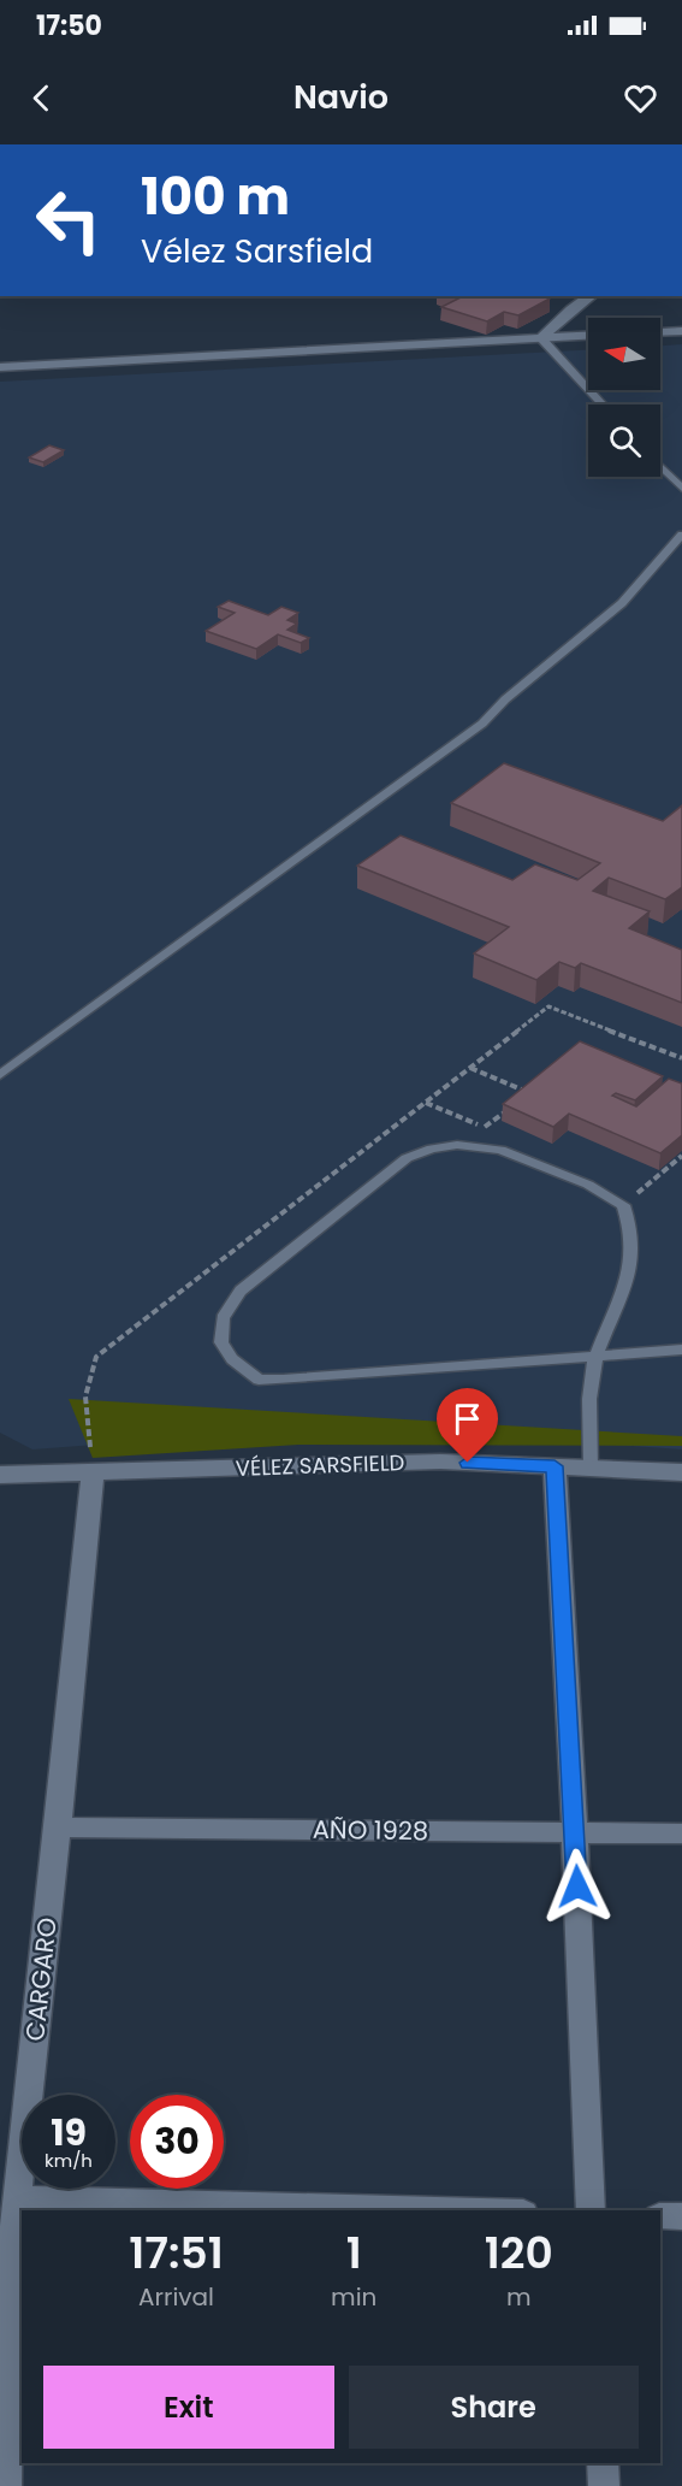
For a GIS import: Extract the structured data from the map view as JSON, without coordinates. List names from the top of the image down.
{
  "streets": {
    "street": ["VÉLEZ SARSFIELD", "AÑO 1928", "CARGARO"]
  },
  "crossings": [
    ["VÉLEZ SARSFIELD", "CARGARO"],
    ["AÑO 1928", "CARGARO"]
  ],
  "north": "left",
  "page": {
    "status": "17:50",
    "header": "Navio",
    "turn": ["100 m", "Vélez Sarsfield"],
    "speed": "19 km/h",
    "limit": "30",
    "eta": [
      "17:51",
      "Arrival",
      "1",
      "min",
      "120",
      "m"
    ],
    "buttons": ["Exit", "Share"]
  }
}
